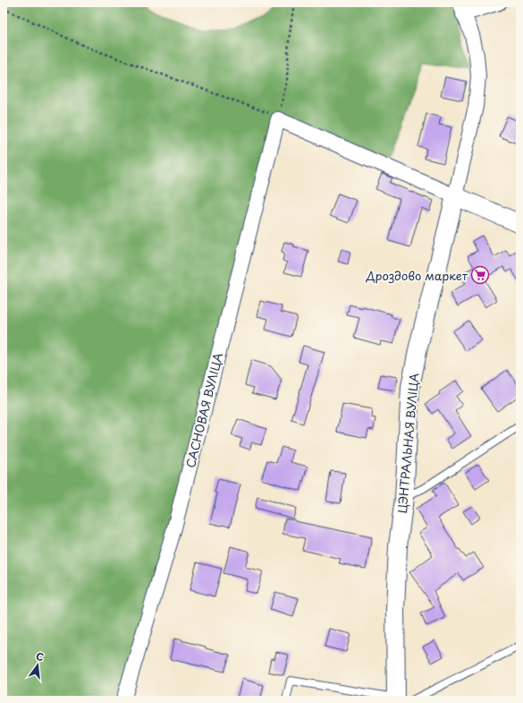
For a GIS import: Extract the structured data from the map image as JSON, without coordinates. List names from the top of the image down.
{
  "streets": {
    "street": ["САСНОВАЯ ВУЛІЦА", "ЦЭНТРАЛЬНАЯ ВУЛІЦА"]
  },
  "places": {
    "supermarket": ["Дроздово маркет"]
  },
  "north": "top"
}
